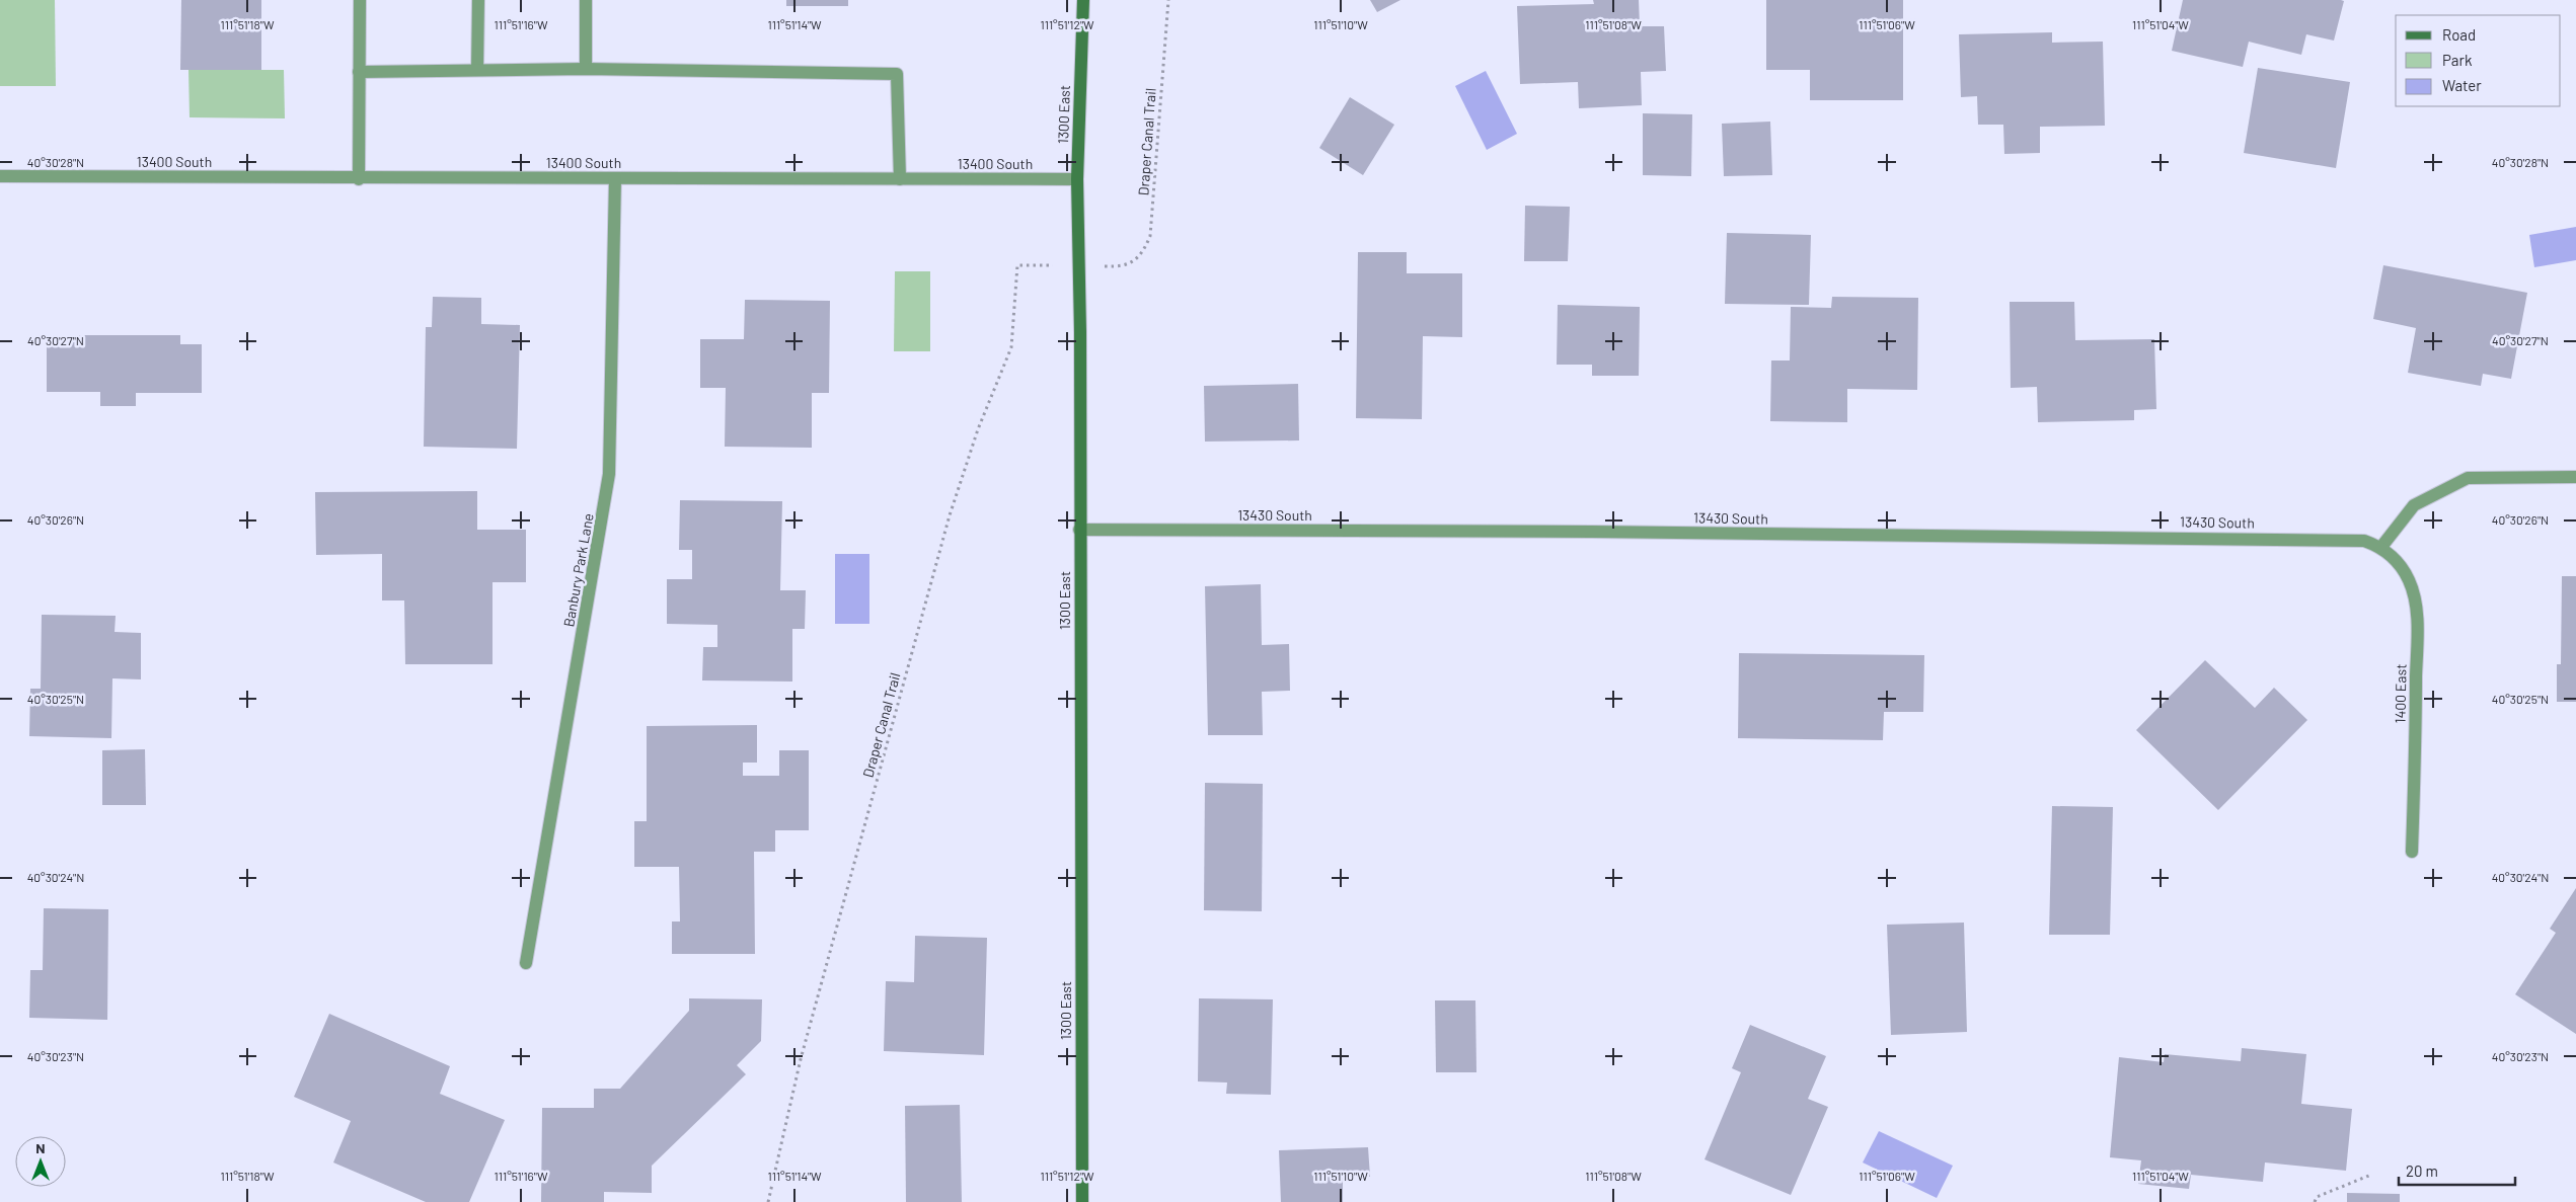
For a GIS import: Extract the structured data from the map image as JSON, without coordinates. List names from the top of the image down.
{
  "streets": {
    "main road": ["1300 East"],
    "street": [
      "13400 South",
      "13430 South",
      "Banbury Park Lane",
      "1400 East"
    ],
    "path": ["Draper Canal Trail"]
  },
  "crossings": [
    ["1300 East", "13400 South"],
    ["1300 East", "13430 South"],
    ["13400 South", "Banbury Park Lane"],
    ["13430 South", "1400 East"]
  ],
  "legend": ["Road", "Park", "Water"],
  "scale_bar": "20 m",
  "north": "top",
  "coordinates": [
    "111°51'18\"W",
    "111°51'16\"W",
    "111°51'14\"W",
    "111°51'12\"W",
    "111°51'10\"W",
    "111°51'08\"W",
    "111°51'06\"W",
    "111°51'04\"W",
    "40°30'28\"N",
    "40°30'27\"N",
    "40°30'26\"N",
    "40°30'25\"N",
    "40°30'24\"N",
    "40°30'23\"N"
  ]
}
